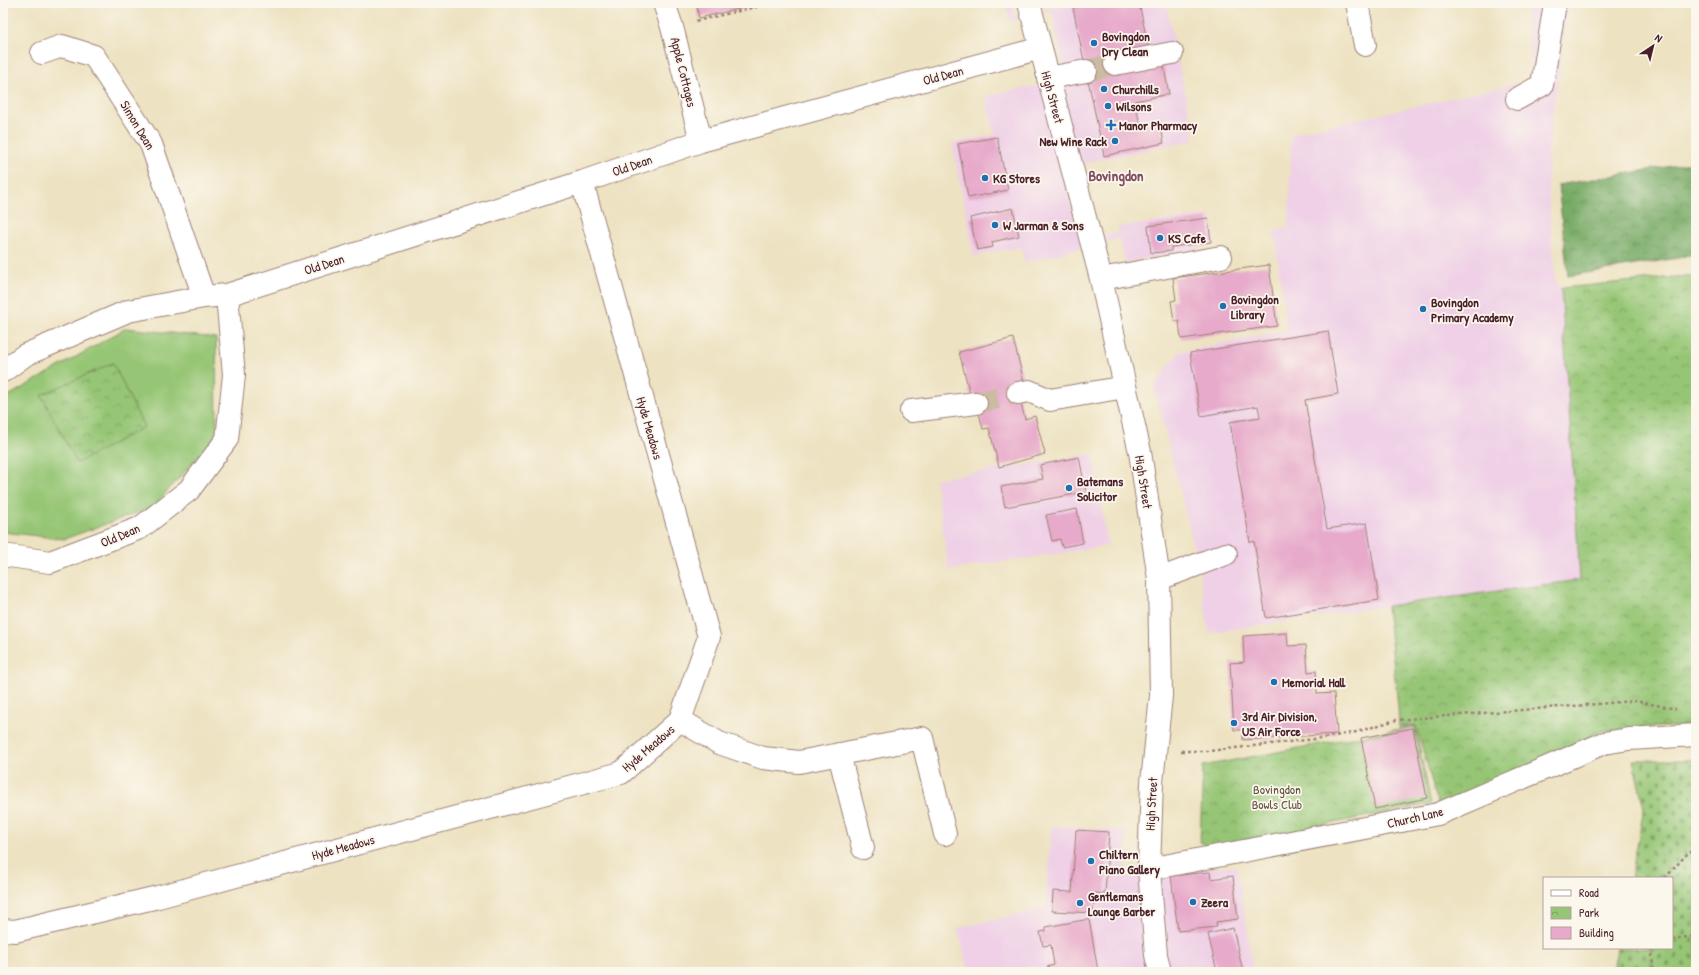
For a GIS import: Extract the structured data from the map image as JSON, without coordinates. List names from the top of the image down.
{
  "streets": {
    "street": [
      "Apple Cottages",
      "Old Dean",
      "High Street",
      "Simon Dean",
      "Hyde Meadows",
      "Church Lane"
    ]
  },
  "crossings": [
    ["Apple Cottages", "Old Dean"],
    ["Old Dean", "High Street"],
    ["Old Dean", "Simon Dean"],
    ["Old Dean", "Hyde Meadows"],
    ["High Street", "Church Lane"]
  ],
  "districts": ["Bovingdon"],
  "parks": ["Bovingdon Bowls Club"],
  "places": {
    "other": [
      "Bovingdon Dry Clean",
      "Churchills",
      "Wilsons",
      "New Wine Rack",
      "KG Stores",
      "W Jarman & Sons",
      "KS Cafe",
      "Bovingdon Library",
      "Bovingdon Primary Academy",
      "Batemans Solicitor",
      "Memorial Hall",
      "3rd Air Division, US Air Force",
      "Chiltern Piano Gallery",
      "Zeera",
      "Gentlemans Lounge Barber"
    ],
    "health": ["Manor Pharmacy"]
  },
  "legend": ["Road", "Park", "Building"],
  "north": "top right"
}
